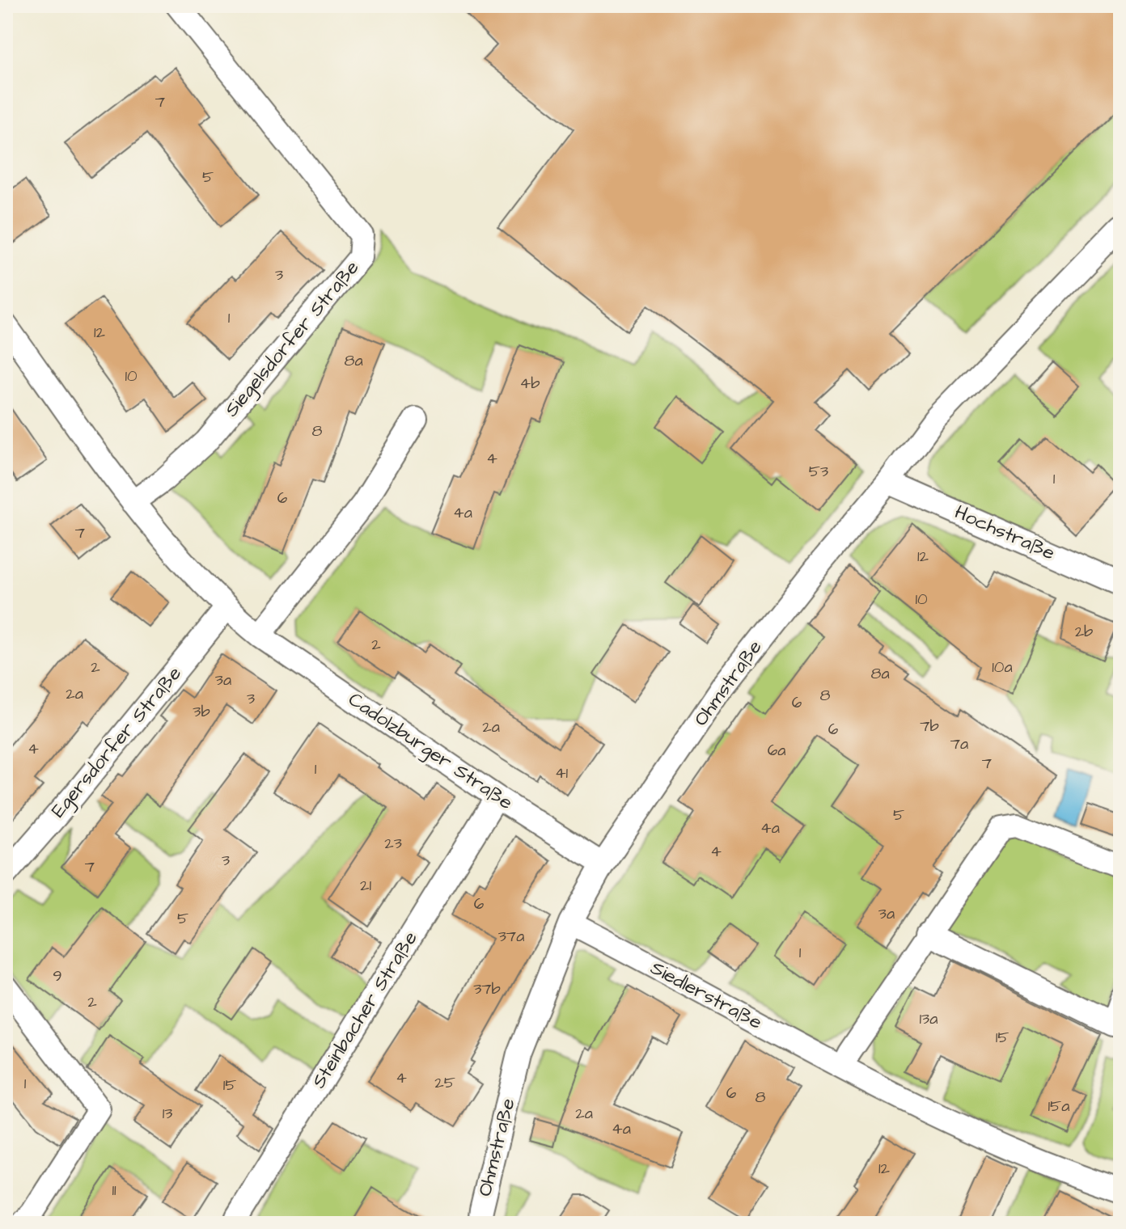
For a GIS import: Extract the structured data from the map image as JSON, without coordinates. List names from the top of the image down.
{
  "streets": {
    "street": [
      "Siegelsdorfer Straße",
      "Hochstraße",
      "Ohmstraße",
      "Egersdorfer Straße",
      "Cadolzburger Straße",
      "Siedlerstraße",
      "Steinbacher Straße"
    ]
  },
  "crossings": [
    ["Siegelsdorfer Straße", "Cadolzburger Straße"],
    ["Hochstraße", "Ohmstraße"],
    ["Ohmstraße", "Cadolzburger Straße"],
    ["Ohmstraße", "Siedlerstraße"],
    ["Egersdorfer Straße", "Cadolzburger Straße"],
    ["Cadolzburger Straße", "Steinbacher Straße"]
  ],
  "house_numbers": [
    "7",
    "5",
    "3",
    "1",
    "12",
    "8a",
    "10",
    "4b",
    "8",
    "4",
    "53",
    "1",
    "6",
    "4a",
    "7",
    "12",
    "10",
    "2b",
    "2",
    "2",
    "10a",
    "8a",
    "3a",
    "2a",
    "8",
    "3",
    "6",
    "3b",
    "7b",
    "2a",
    "6",
    "7a",
    "4",
    "6a",
    "7",
    "1",
    "41",
    "5",
    "4a",
    "23",
    "4",
    "3",
    "7",
    "21",
    "6",
    "3a",
    "5",
    "37a",
    "1",
    "9",
    "37b",
    "2",
    "13a",
    "15",
    "4",
    "25",
    "1",
    "15",
    "6",
    "8",
    "15a",
    "13",
    "2a",
    "4a",
    "12",
    "11"
  ]
}
